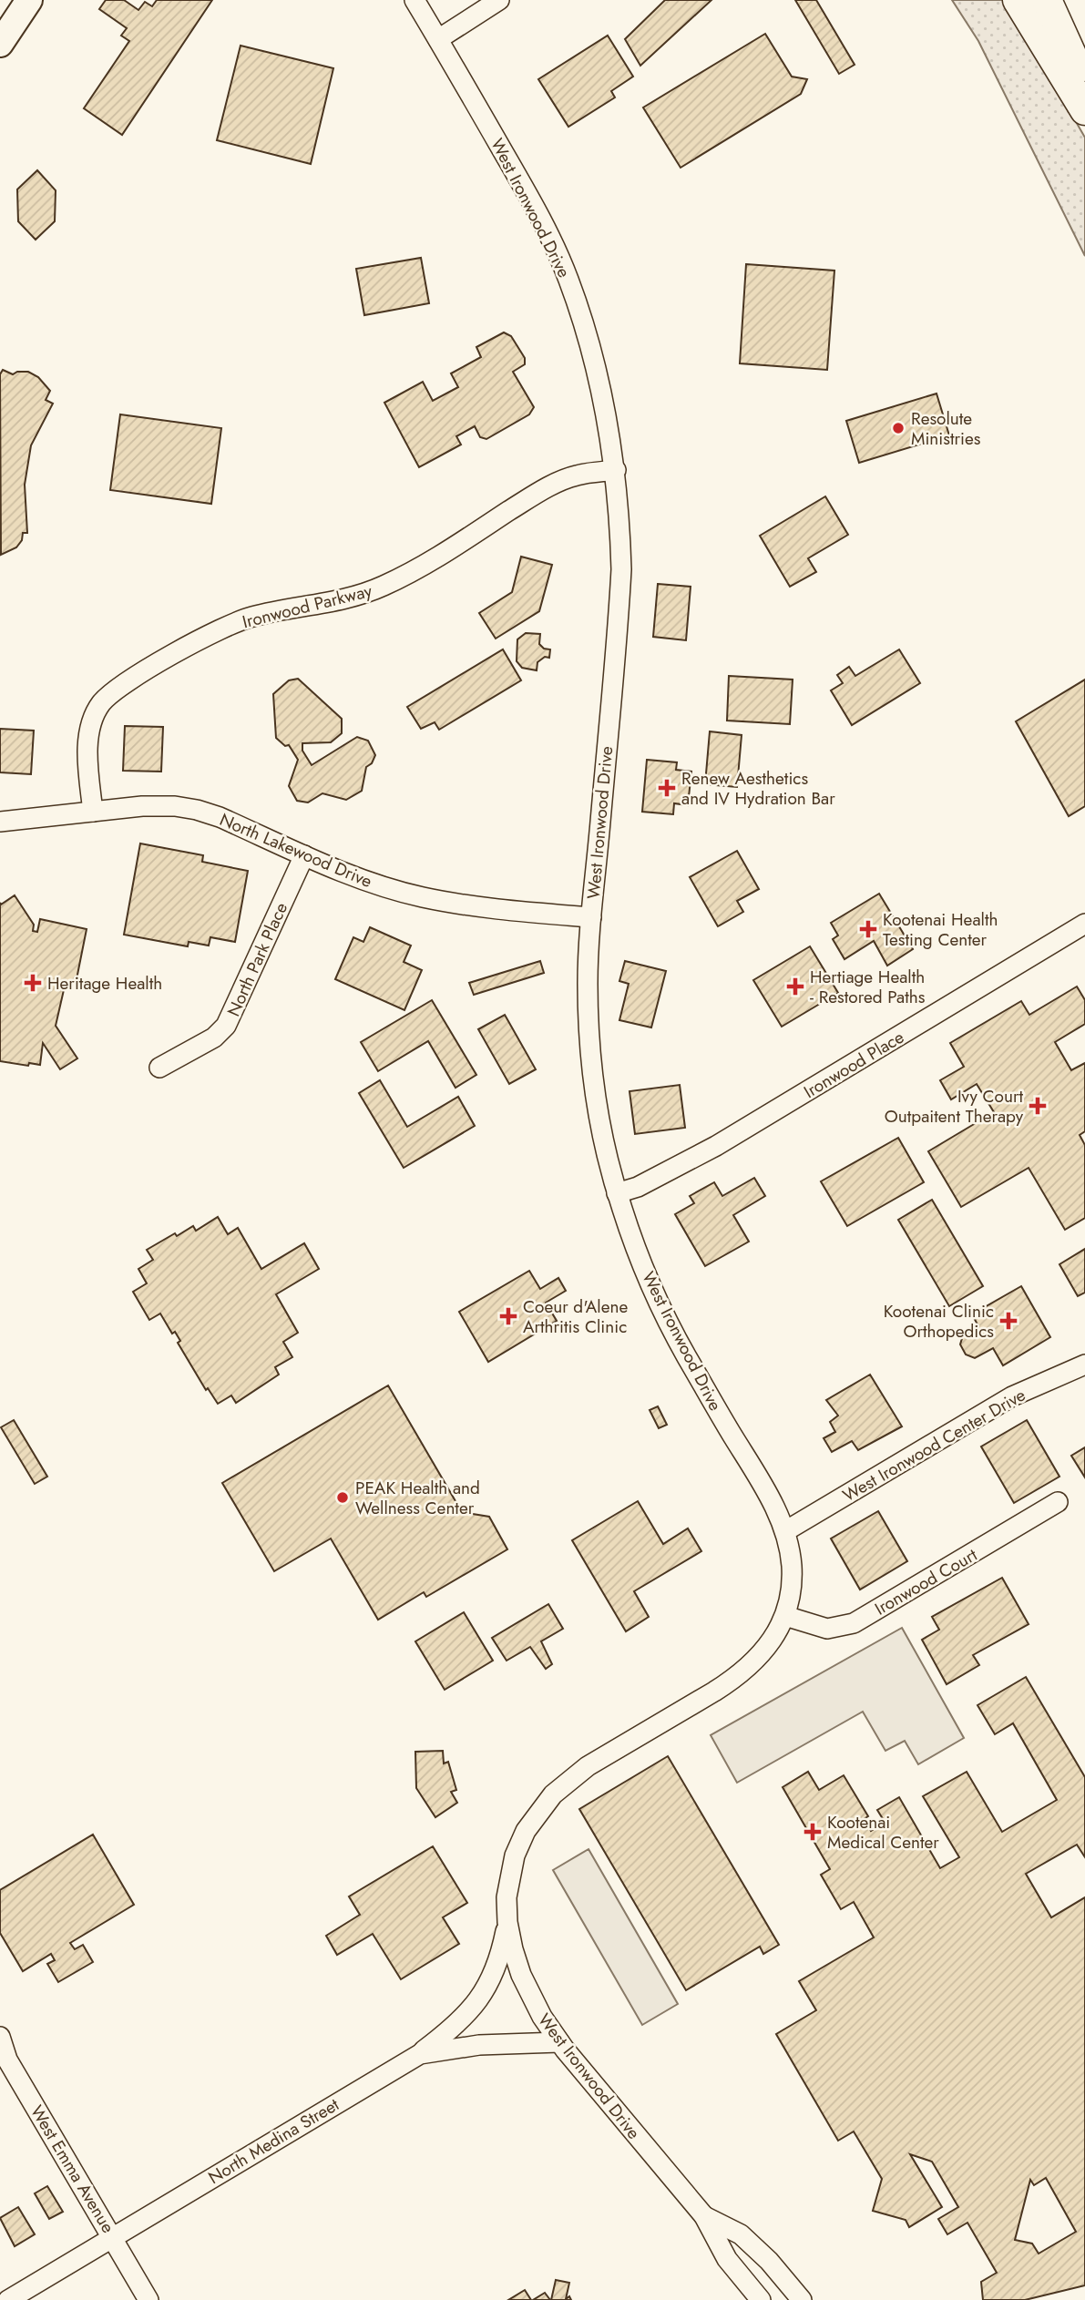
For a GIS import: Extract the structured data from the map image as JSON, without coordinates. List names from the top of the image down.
{
  "streets": {
    "street": [
      "West Ironwood Drive",
      "Ironwood Parkway",
      "North Lakewood Drive",
      "North Park Place",
      "Ironwood Place",
      "West Ironwood Center Drive",
      "Ironwood Court",
      "North Medina Street",
      "West Emma Avenue"
    ]
  },
  "crossings": [
    ["West Ironwood Drive", "Ironwood Parkway"],
    ["West Ironwood Drive", "North Lakewood Drive"],
    ["West Ironwood Drive", "Ironwood Place"],
    ["West Ironwood Drive", "West Ironwood Center Drive"],
    ["West Ironwood Drive", "Ironwood Court"],
    ["West Ironwood Drive", "North Medina Street"],
    ["Ironwood Parkway", "North Lakewood Drive"],
    ["North Lakewood Drive", "North Park Place"],
    ["North Medina Street", "West Emma Avenue"]
  ],
  "places": {
    "other": ["Resolute Ministries", "PEAK Health and Wellness Center"],
    "health": [
      "Renew Aesthetics and IV Hydration Bar",
      "Kootenai Health Testing Center",
      "Heritage Health",
      "Hertiage Health - Restored Paths",
      "Ivy Court Outpaitent Therapy",
      "Coeur d'Alene Arthritis Clinic",
      "Kootenai Clinic Orthopedics",
      "Kootenai Medical Center"
    ]
  }
}
